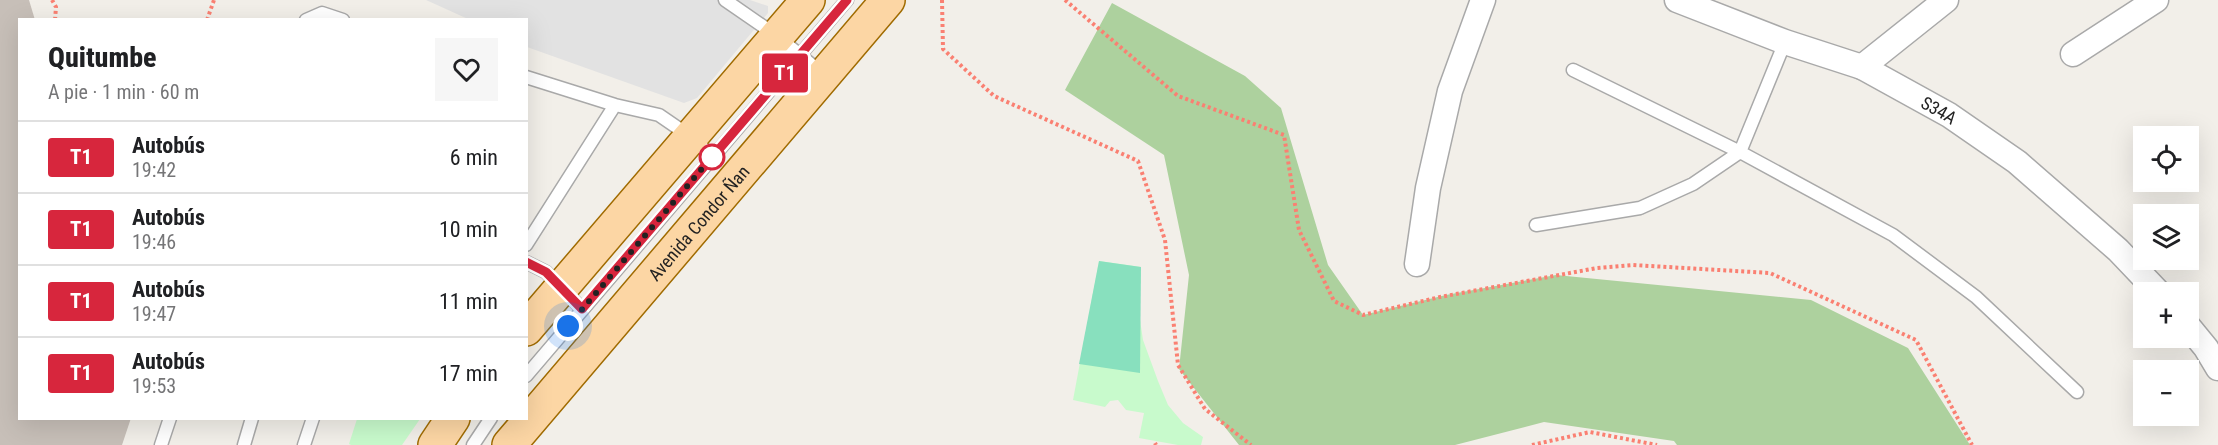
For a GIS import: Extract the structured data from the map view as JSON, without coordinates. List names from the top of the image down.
{
  "streets": {
    "main road": ["Avenida Condor Ñan"],
    "street": ["S34A"]
  },
  "lines": ["bus line T1"],
  "page": {
    "on_map": "T1",
    "heading": ["Quitumbe", "A pie · 1 min · 60 m"],
    "list": [
      {
        "mark": "T1",
        "name": "Autobús",
        "note": "19:42",
        "value": "6 min"
      },
      {
        "mark": "T1",
        "name": "Autobús",
        "note": "19:46",
        "value": "10 min"
      },
      {
        "mark": "T1",
        "name": "Autobús",
        "note": "19:47",
        "value": "11 min"
      },
      {
        "mark": "T1",
        "name": "Autobús",
        "note": "19:53",
        "value": "17 min"
      }
    ],
    "map_buttons": ["+", "−"]
  }
}
